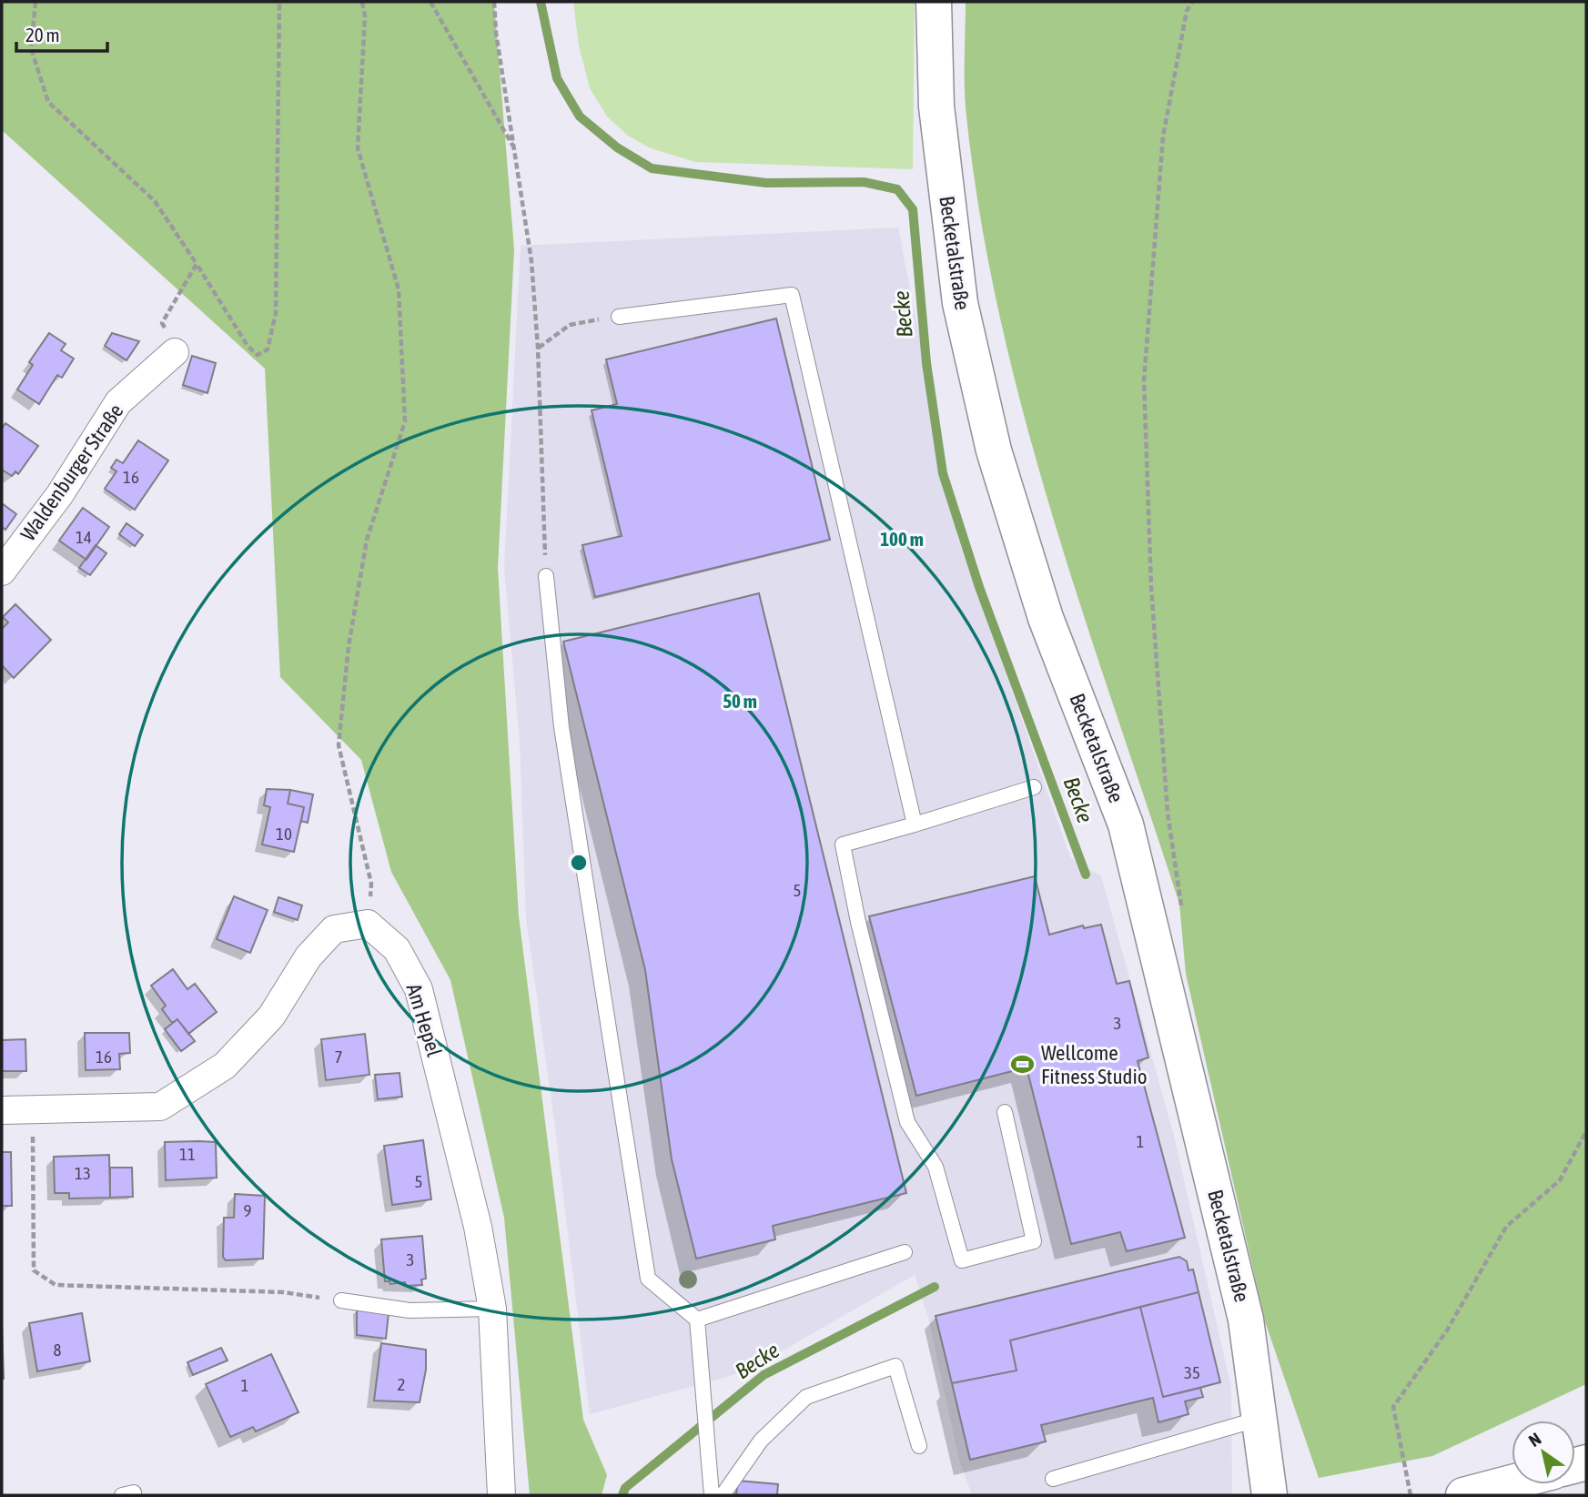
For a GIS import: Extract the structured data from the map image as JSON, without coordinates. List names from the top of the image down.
{
  "streets": {
    "main road": ["Becketalstraße"],
    "street": ["Waldenburger Straße", "Am Hepel"]
  },
  "water": ["Becke"],
  "places": {
    "sports": ["Wellcome Fitness Studio"]
  },
  "house_numbers": [
    "16",
    "14",
    "10",
    "5",
    "3",
    "16",
    "7",
    "1",
    "11",
    "13",
    "5",
    "9",
    "3",
    "8",
    "35",
    "2",
    "1"
  ],
  "scale_bar": "20 m",
  "north": "top left",
  "rings": ["100 m", "50 m"]
}
